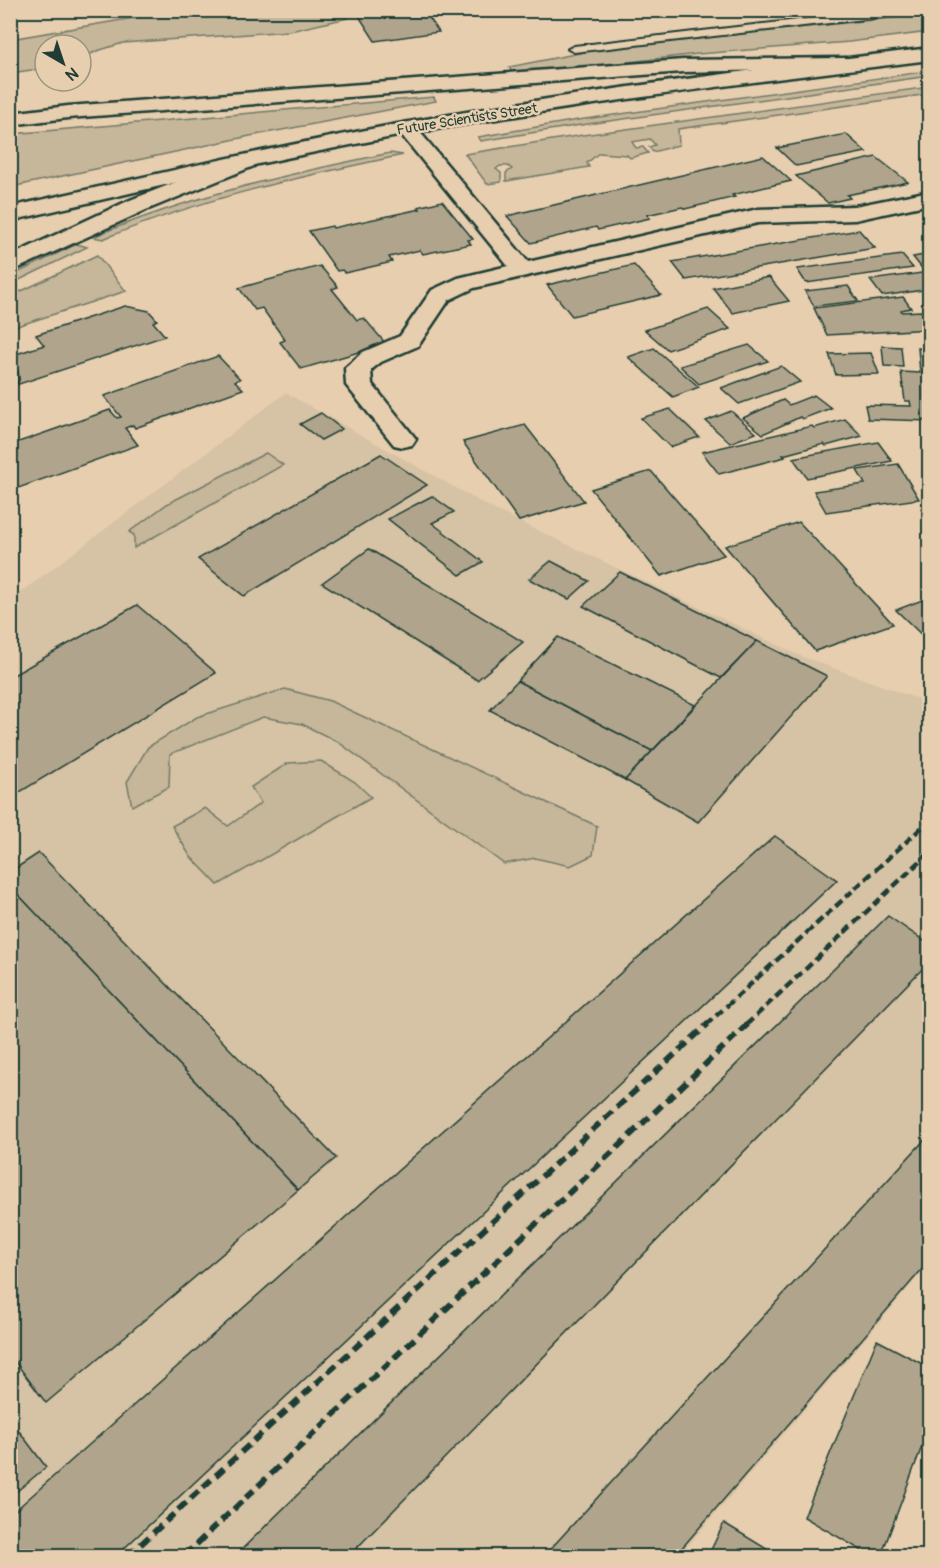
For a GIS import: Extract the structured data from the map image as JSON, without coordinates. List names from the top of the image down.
{
  "streets": {
    "main road": ["Future Scientists Street"]
  },
  "north": "bottom right"
}
